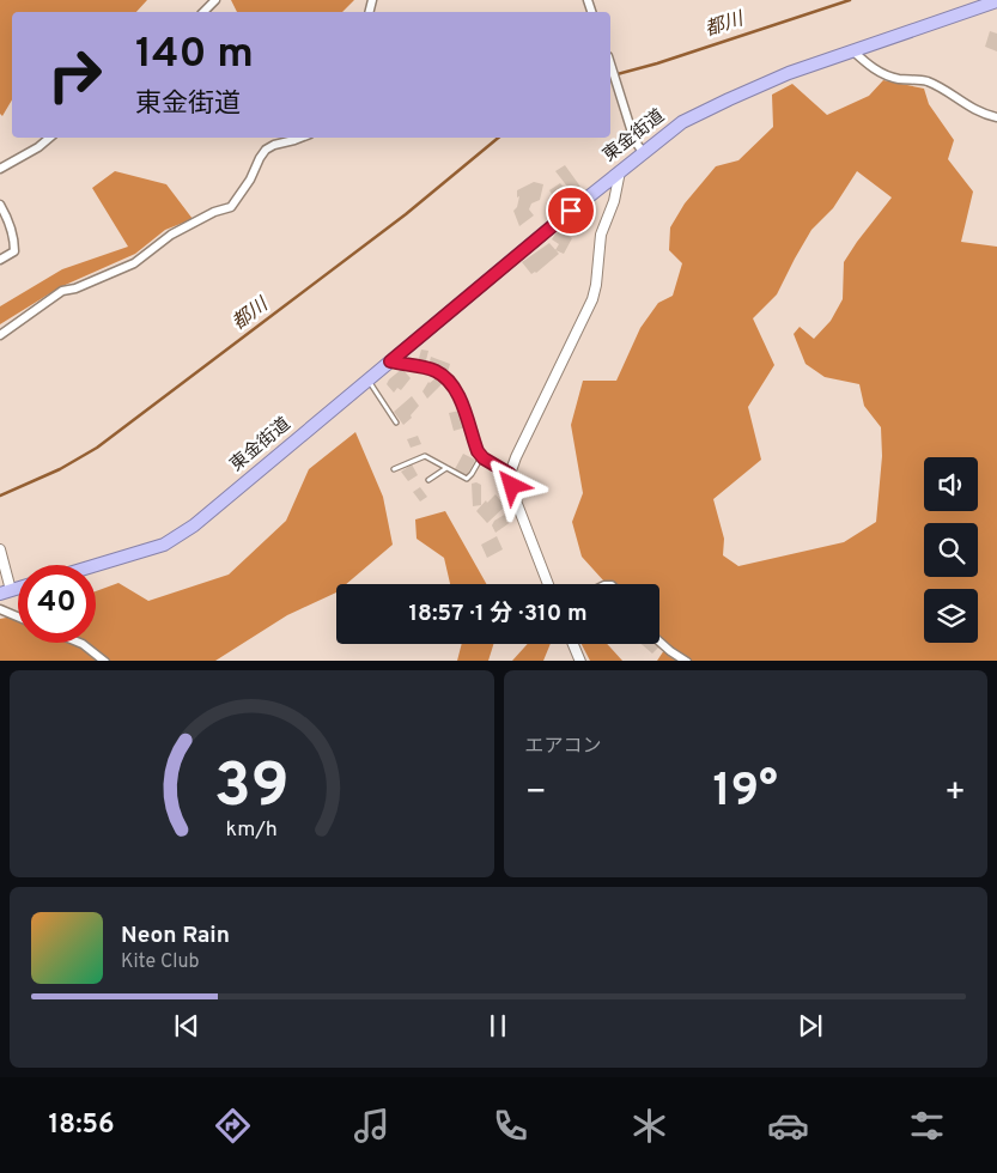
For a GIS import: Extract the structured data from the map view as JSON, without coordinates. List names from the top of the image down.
{
  "streets": {
    "highway": ["東金街道"]
  },
  "water": ["都川"],
  "page": {
    "turn": ["140 m", "東金街道"],
    "limit": "40",
    "trip": "18:57 · 1 分 · 310 m",
    "tile": "エアコン",
    "heat": ["−", "19°", "+"],
    "song": ["Neon Rain", "Kite Club"],
    "tabs": "18:56",
    "gauge": ["39", "km/h"]
  }
}
